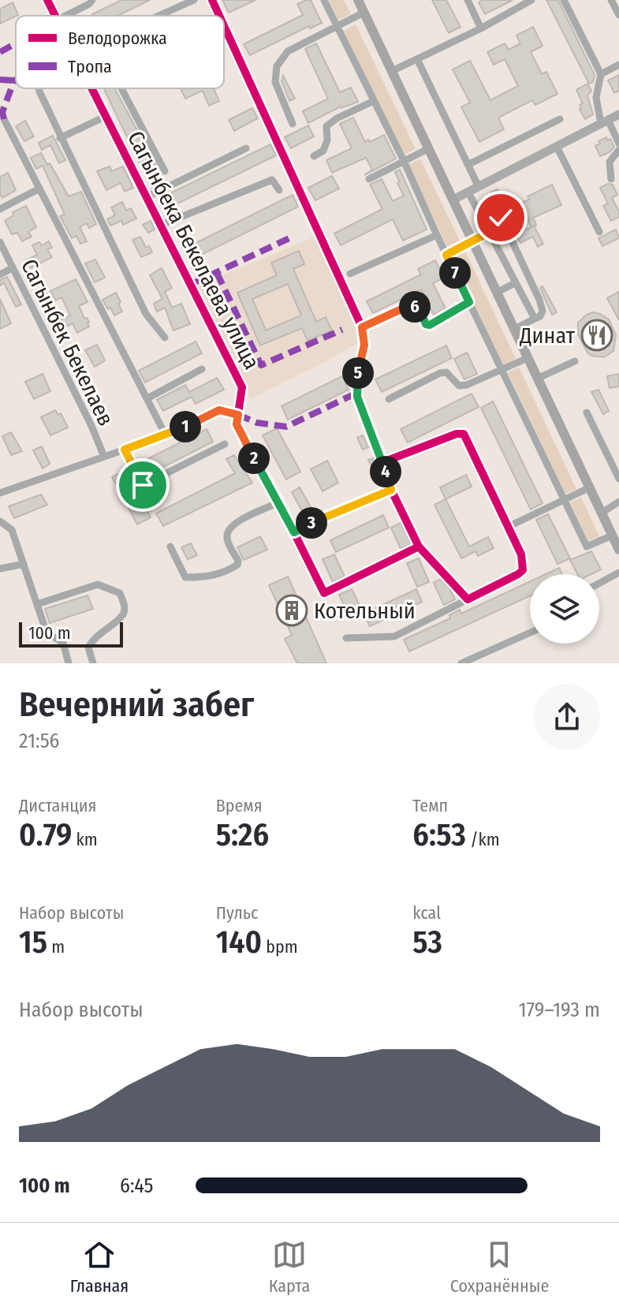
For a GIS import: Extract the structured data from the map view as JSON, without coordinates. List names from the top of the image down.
{
  "streets": {
    "street": ["Сагынбека Бекелаева улица", "Сагынбек Бекелаев"]
  },
  "places": {
    "restaurant": ["Динат"],
    "building": ["Котельный"]
  },
  "legend": ["Велодорожка", "Тропа"],
  "scale_bar": "100 m",
  "page": {
    "pins": [
      "7",
      "6",
      "5",
      "1",
      "2",
      "4",
      "3"
    ],
    "scale": "100 m",
    "heading": ["Вечерний забег", "21:56"],
    "stats": [
      ["Дистанция", "0.79 km"],
      ["Время", "5:26"],
      ["Темп", "6:53 /km"],
      ["Набор высоты", "15 m"],
      ["Пульс", "140 bpm"],
      ["kcal", "53"]
    ],
    "chart": ["Набор высоты", "179–193 m"],
    "list": [
      {
        "name": "100 m",
        "note": "6:45"
      }
    ],
    "tabs": ["Главная", "Карта", "Сохранённые"]
  }
}
